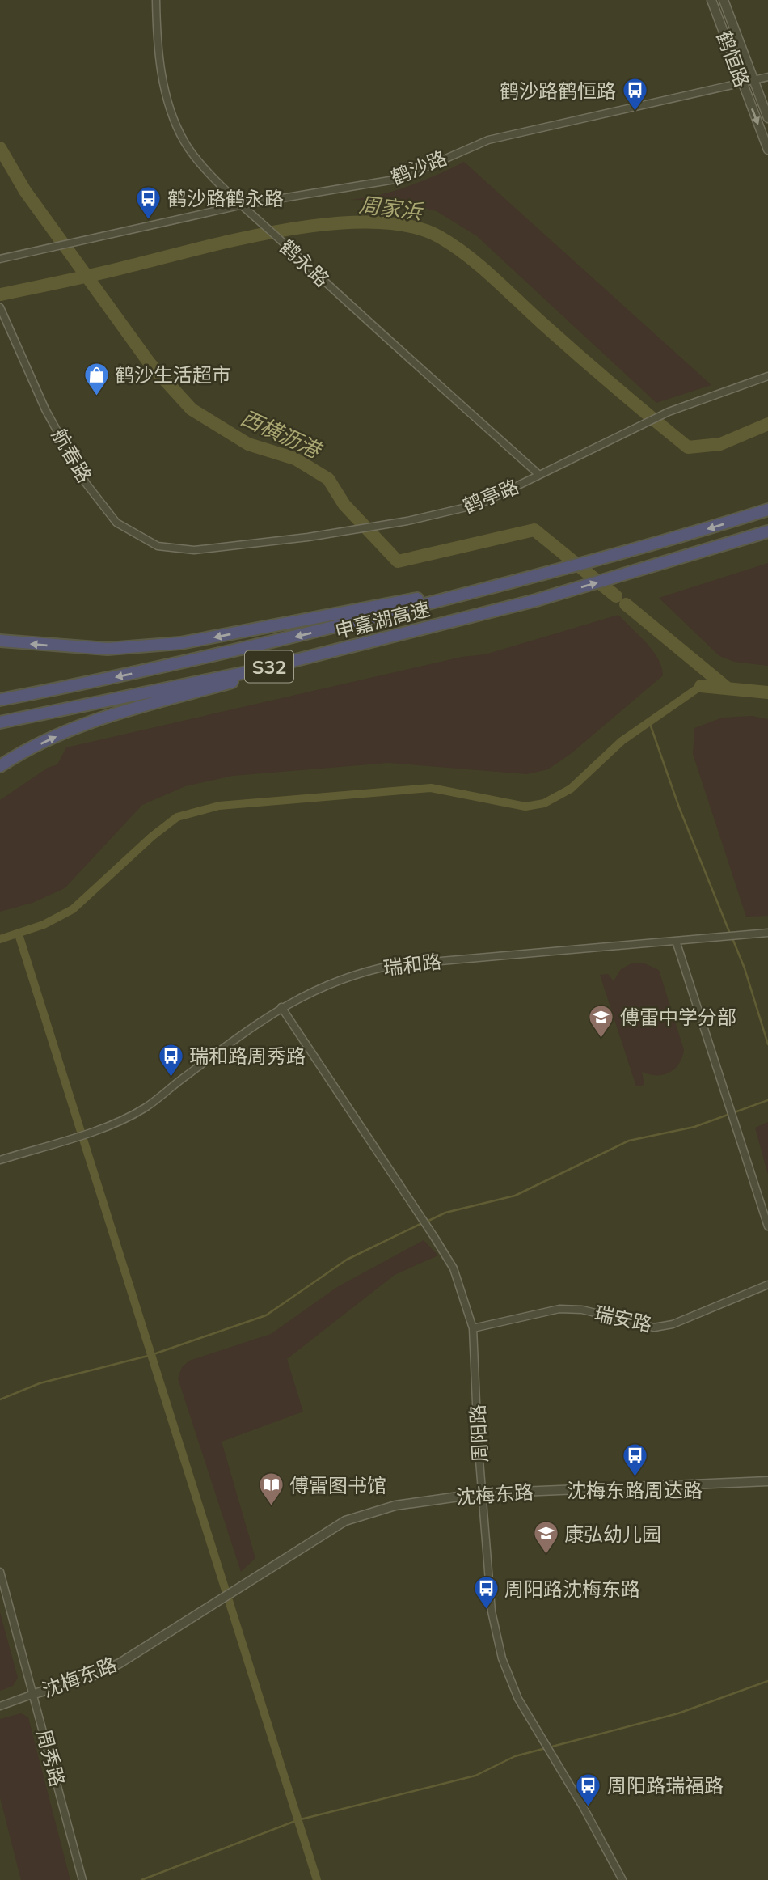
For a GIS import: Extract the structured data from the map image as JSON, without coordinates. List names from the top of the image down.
{
  "streets": {
    "highway": ["申嘉湖高速", "S32"],
    "street": [
      "鹤恒路",
      "鹤沙路",
      "鹤永路",
      "航春路",
      "鹤亭路",
      "瑞和路",
      "瑞安路",
      "周阳路",
      "沈梅东路",
      "周秀路"
    ]
  },
  "crossings": [
    ["鹤恒路", "鹤沙路"],
    ["鹤沙路", "鹤永路"],
    ["鹤永路", "鹤亭路"],
    ["航春路", "鹤亭路"],
    ["瑞和路", "周阳路"],
    ["瑞安路", "周阳路"],
    ["周阳路", "沈梅东路"],
    ["沈梅东路", "周秀路"]
  ],
  "water": ["周家浜", "西横沥港"],
  "places": {
    "bus stop": [
      "鹤沙路鹤恒路",
      "鹤沙路鹤永路",
      "瑞和路周秀路",
      "沈梅东路周达路",
      "周阳路沈梅东路",
      "周阳路瑞福路"
    ],
    "shop": ["鹤沙生活超市"],
    "school or university": ["傅雷中学分部", "康弘幼儿园"],
    "library": ["傅雷图书馆"]
  }
}
